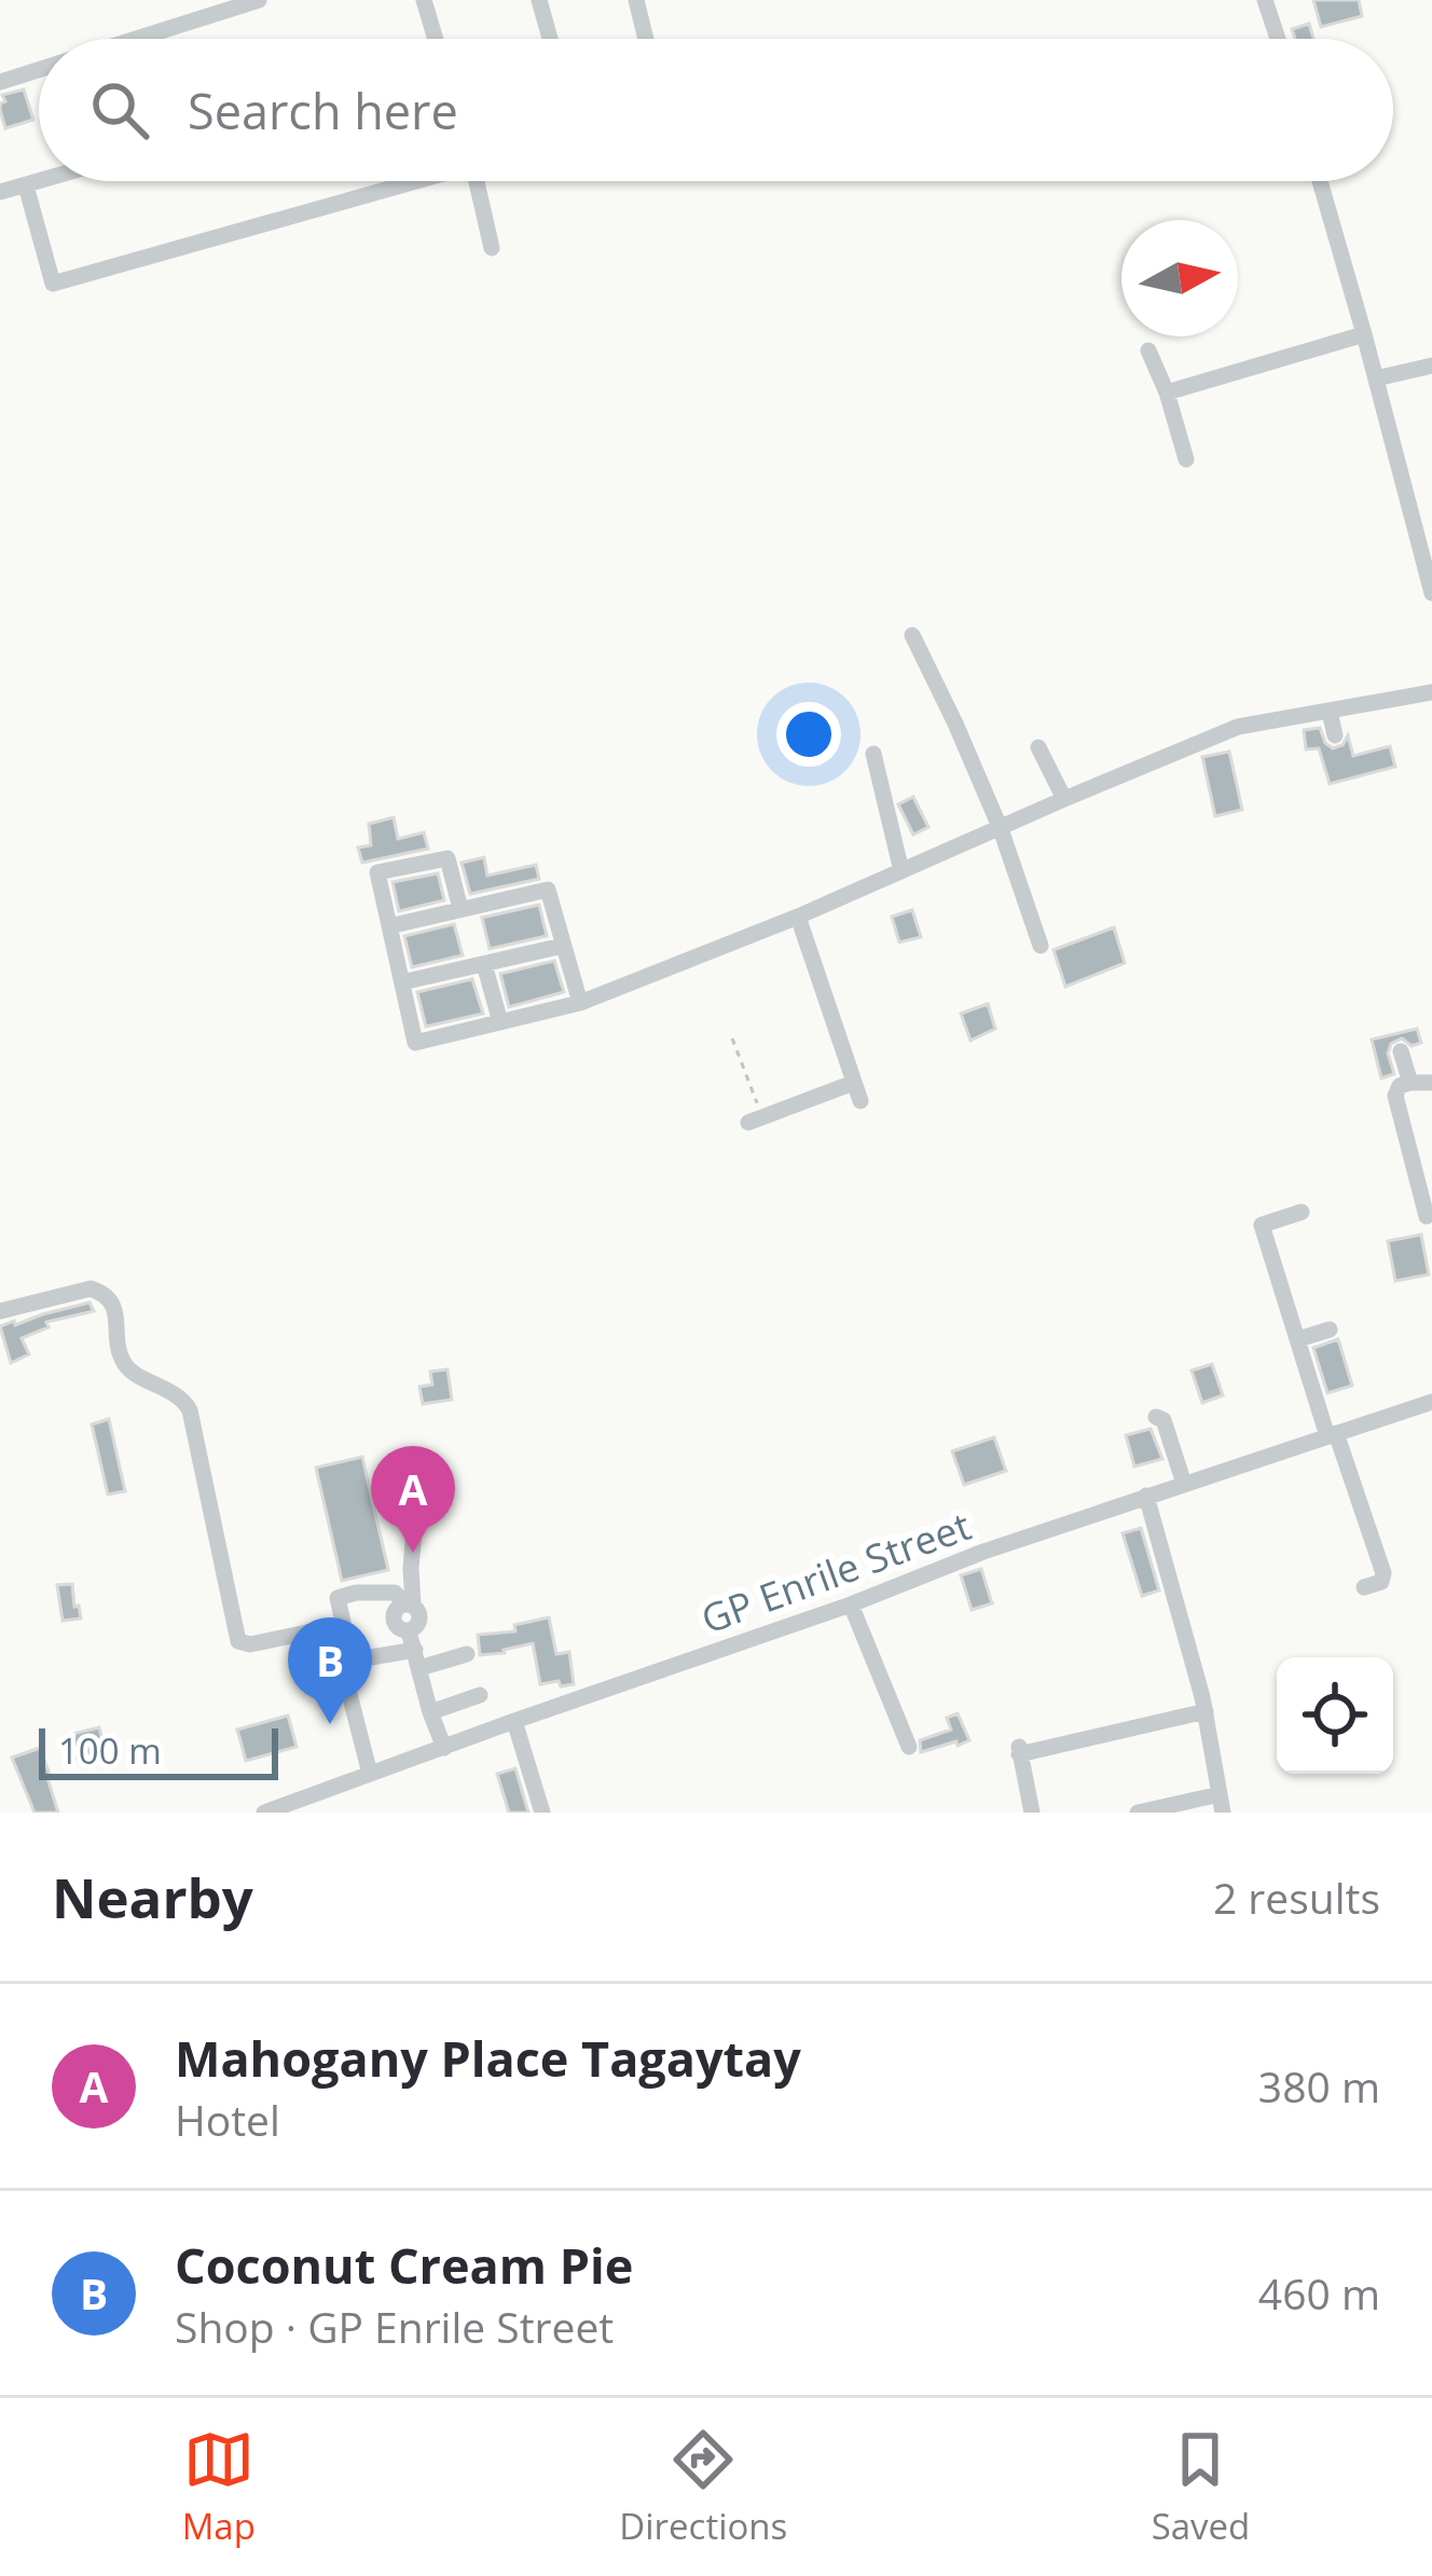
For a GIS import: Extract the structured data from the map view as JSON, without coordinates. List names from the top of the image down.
{
  "streets": {
    "street": ["GP Enrile Street"]
  },
  "scale_bar": "100 m",
  "north": "right",
  "page": {
    "search": "Search here",
    "pins": ["A", "B"],
    "scale": "100 m",
    "heading": ["Nearby", "2 results"],
    "list": [
      {
        "mark": "A",
        "name": "Mahogany Place Tagaytay",
        "note": "Hotel",
        "value": "380 m"
      },
      {
        "mark": "B",
        "name": "Coconut Cream Pie",
        "note": "Shop · GP Enrile Street",
        "value": "460 m"
      }
    ],
    "nav": ["Map", "Directions", "Saved"]
  }
}
